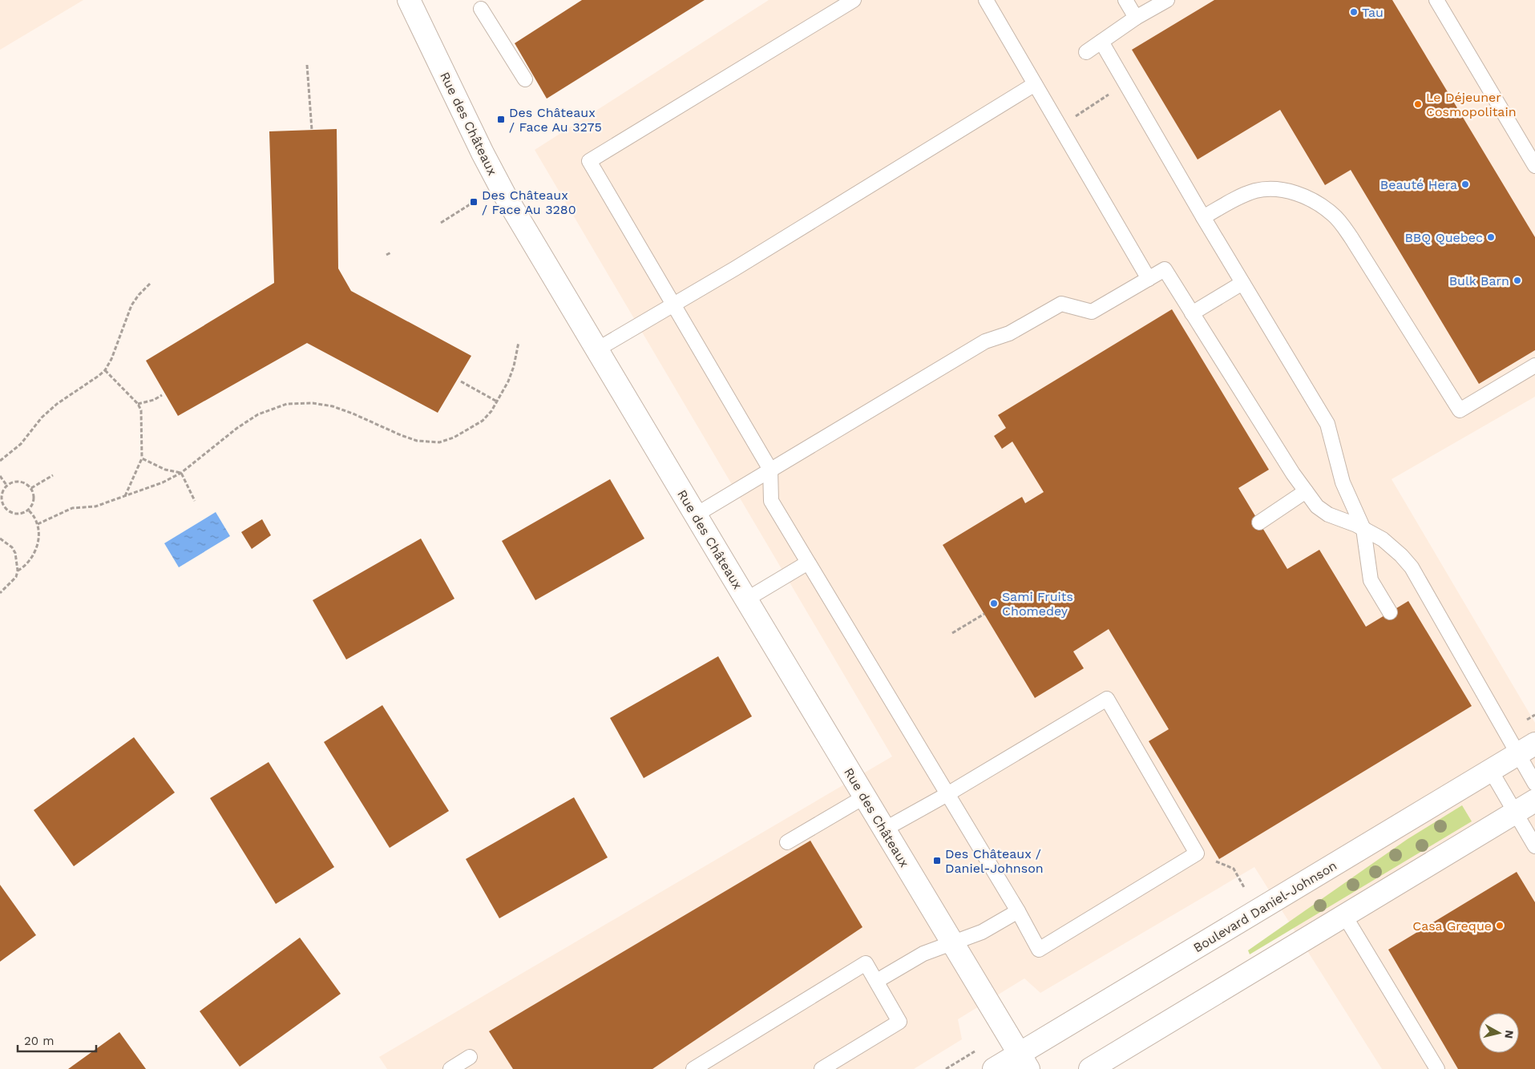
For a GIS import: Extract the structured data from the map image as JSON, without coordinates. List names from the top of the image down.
{
  "streets": {
    "street": ["Rue des Châteaux", "Boulevard Daniel-Johnson"]
  },
  "crossings": [
    ["Rue des Châteaux", "Boulevard Daniel-Johnson"]
  ],
  "places": {
    "other": [
      "Tau",
      "Le Déjeuner Cosmopolitain",
      "Beauté Hera",
      "BBQ Quebec",
      "Bulk Barn",
      "Sami Fruits Chomedey",
      "Casa Greque"
    ],
    "transit": ["Des Châteaux / Face Au 3275", "Des Châteaux / Face Au 3280", "Des Châteaux / Daniel-Johnson"]
  },
  "scale_bar": "20 m",
  "north": "right"
}
